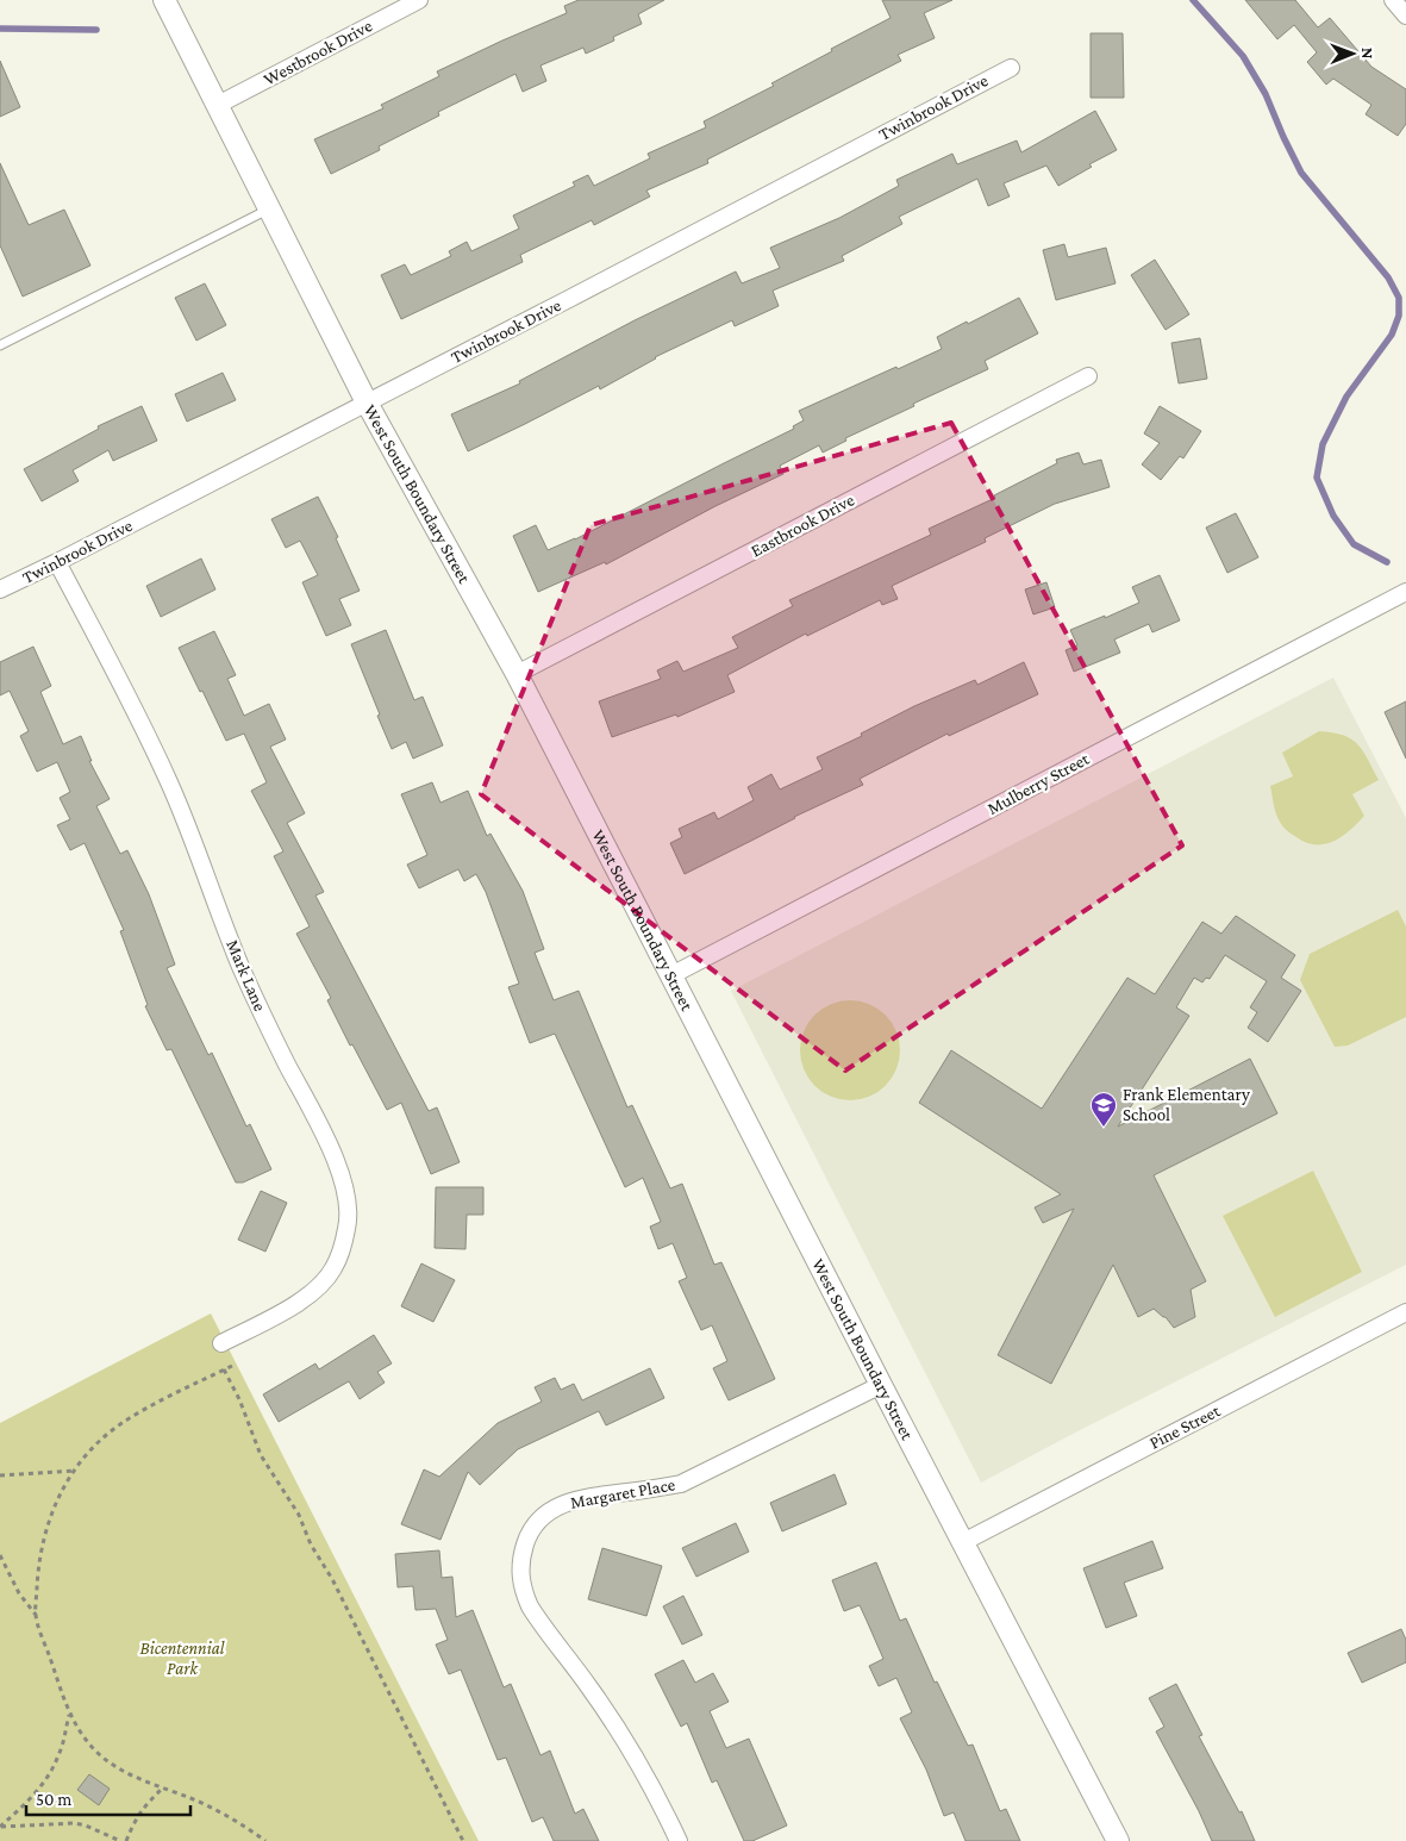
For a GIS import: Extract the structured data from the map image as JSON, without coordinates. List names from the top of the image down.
{
  "streets": {
    "street": [
      "Westbrook Drive",
      "Twinbrook Drive",
      "West South Boundary Street",
      "Eastbrook Drive",
      "Mulberry Street",
      "Mark Lane",
      "Pine Street",
      "Margaret Place"
    ]
  },
  "crossings": [
    ["Westbrook Drive", "West South Boundary Street"],
    ["Twinbrook Drive", "West South Boundary Street"],
    ["Twinbrook Drive", "Mark Lane"],
    ["West South Boundary Street", "Eastbrook Drive"],
    ["West South Boundary Street", "Mulberry Street"],
    ["West South Boundary Street", "Pine Street"],
    ["West South Boundary Street", "Margaret Place"]
  ],
  "parks": ["Bicentennial Park"],
  "places": {
    "school or university": ["Frank Elementary School"]
  },
  "scale_bar": "50 m",
  "north": "right"
}
